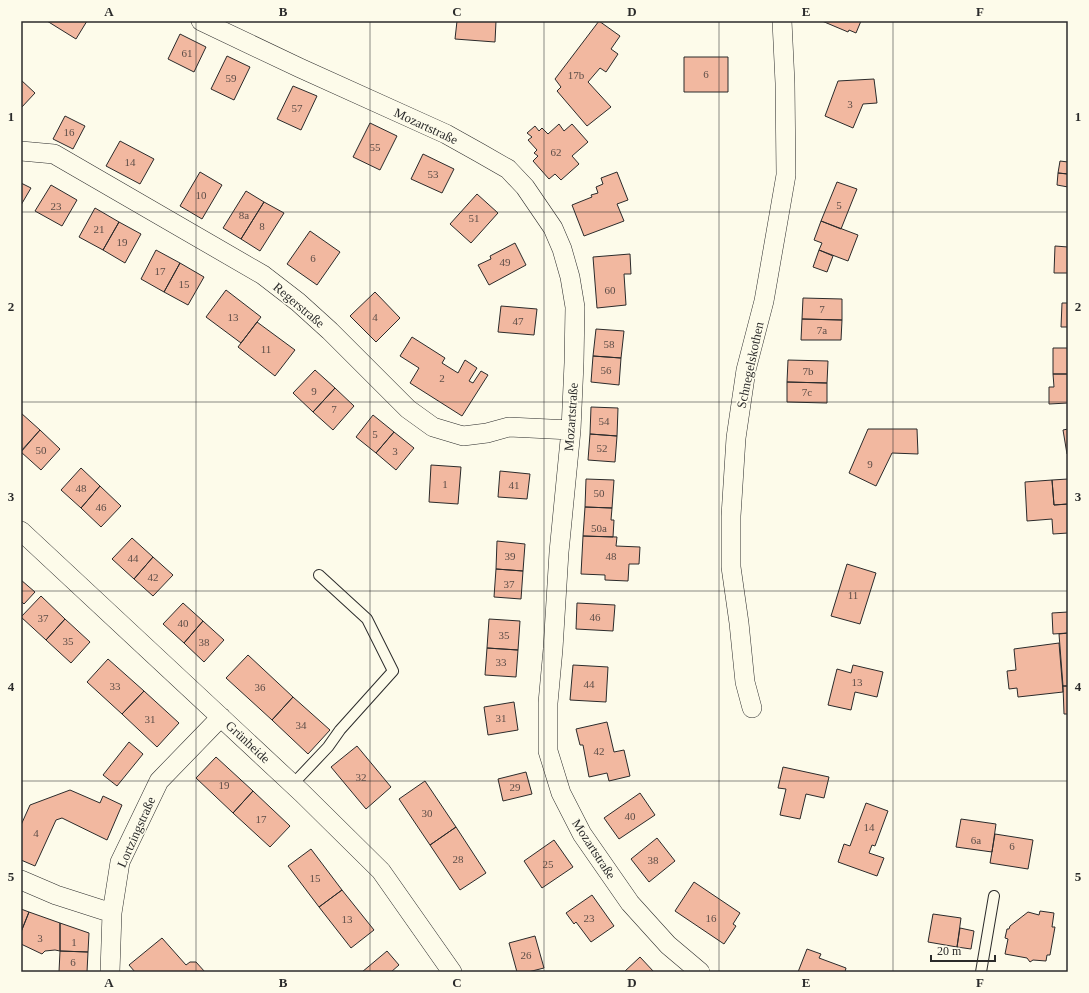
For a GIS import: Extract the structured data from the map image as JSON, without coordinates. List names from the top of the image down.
{
  "streets": {
    "street": [
      "Mozartstraße",
      "Regerstraße",
      "Schnegelskothen",
      "Grünheide",
      "Lortzingstraße"
    ]
  },
  "crossings": [
    ["Mozartstraße", "Regerstraße"],
    ["Grünheide", "Lortzingstraße"]
  ],
  "house_numbers": [
    "61",
    "6",
    "17b",
    "59",
    "3",
    "57",
    "16",
    "55",
    "62",
    "14",
    "53",
    "10",
    "5",
    "23",
    "8a",
    "51",
    "8",
    "21",
    "19",
    "6",
    "49",
    "17",
    "15",
    "60",
    "7",
    "13",
    "4",
    "47",
    "7a",
    "58",
    "11",
    "56",
    "7b",
    "2",
    "9",
    "7c",
    "7",
    "54",
    "5",
    "52",
    "50",
    "3",
    "9",
    "1",
    "41",
    "48",
    "50",
    "46",
    "50a",
    "39",
    "48",
    "44",
    "42",
    "37",
    "11",
    "46",
    "37",
    "40",
    "35",
    "35",
    "38",
    "33",
    "13",
    "44",
    "33",
    "36",
    "31",
    "31",
    "34",
    "42",
    "32",
    "19",
    "29",
    "30",
    "40",
    "17",
    "14",
    "4",
    "6a",
    "6",
    "28",
    "38",
    "25",
    "15",
    "23",
    "16",
    "13",
    "3",
    "1",
    "26",
    "6"
  ],
  "scale_bar": "20 m",
  "grid": {
    "columns": [
      "A",
      "B",
      "C",
      "D",
      "E",
      "F"
    ],
    "rows": [
      "1",
      "2",
      "3",
      "4",
      "5"
    ]
  }
}
